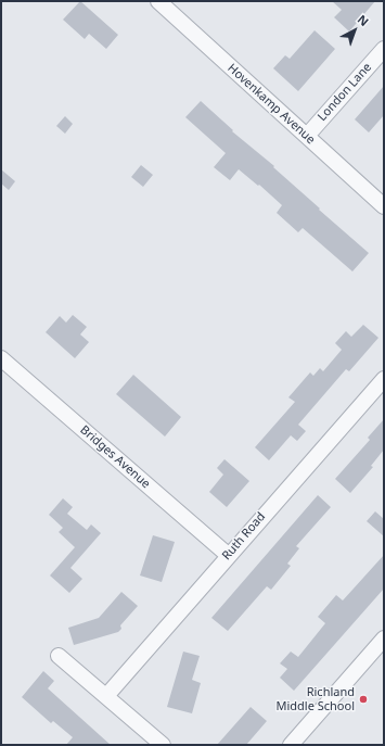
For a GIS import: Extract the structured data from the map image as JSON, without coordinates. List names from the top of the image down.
{
  "streets": {
    "street": [
      "London Lane",
      "Hovenkamp Avenue",
      "Bridges Avenue",
      "Ruth Road"
    ]
  },
  "crossings": [
    ["London Lane", "Hovenkamp Avenue"],
    ["Bridges Avenue", "Ruth Road"]
  ],
  "places": ["Richland Middle School"],
  "north": "top right"
}
